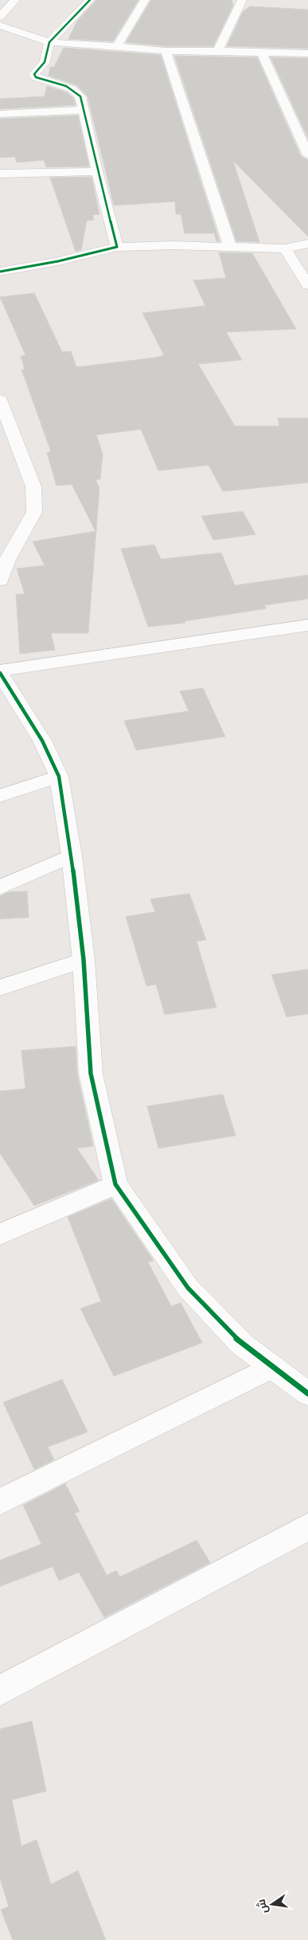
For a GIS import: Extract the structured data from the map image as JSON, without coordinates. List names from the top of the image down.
{
  "north": "left"
}
